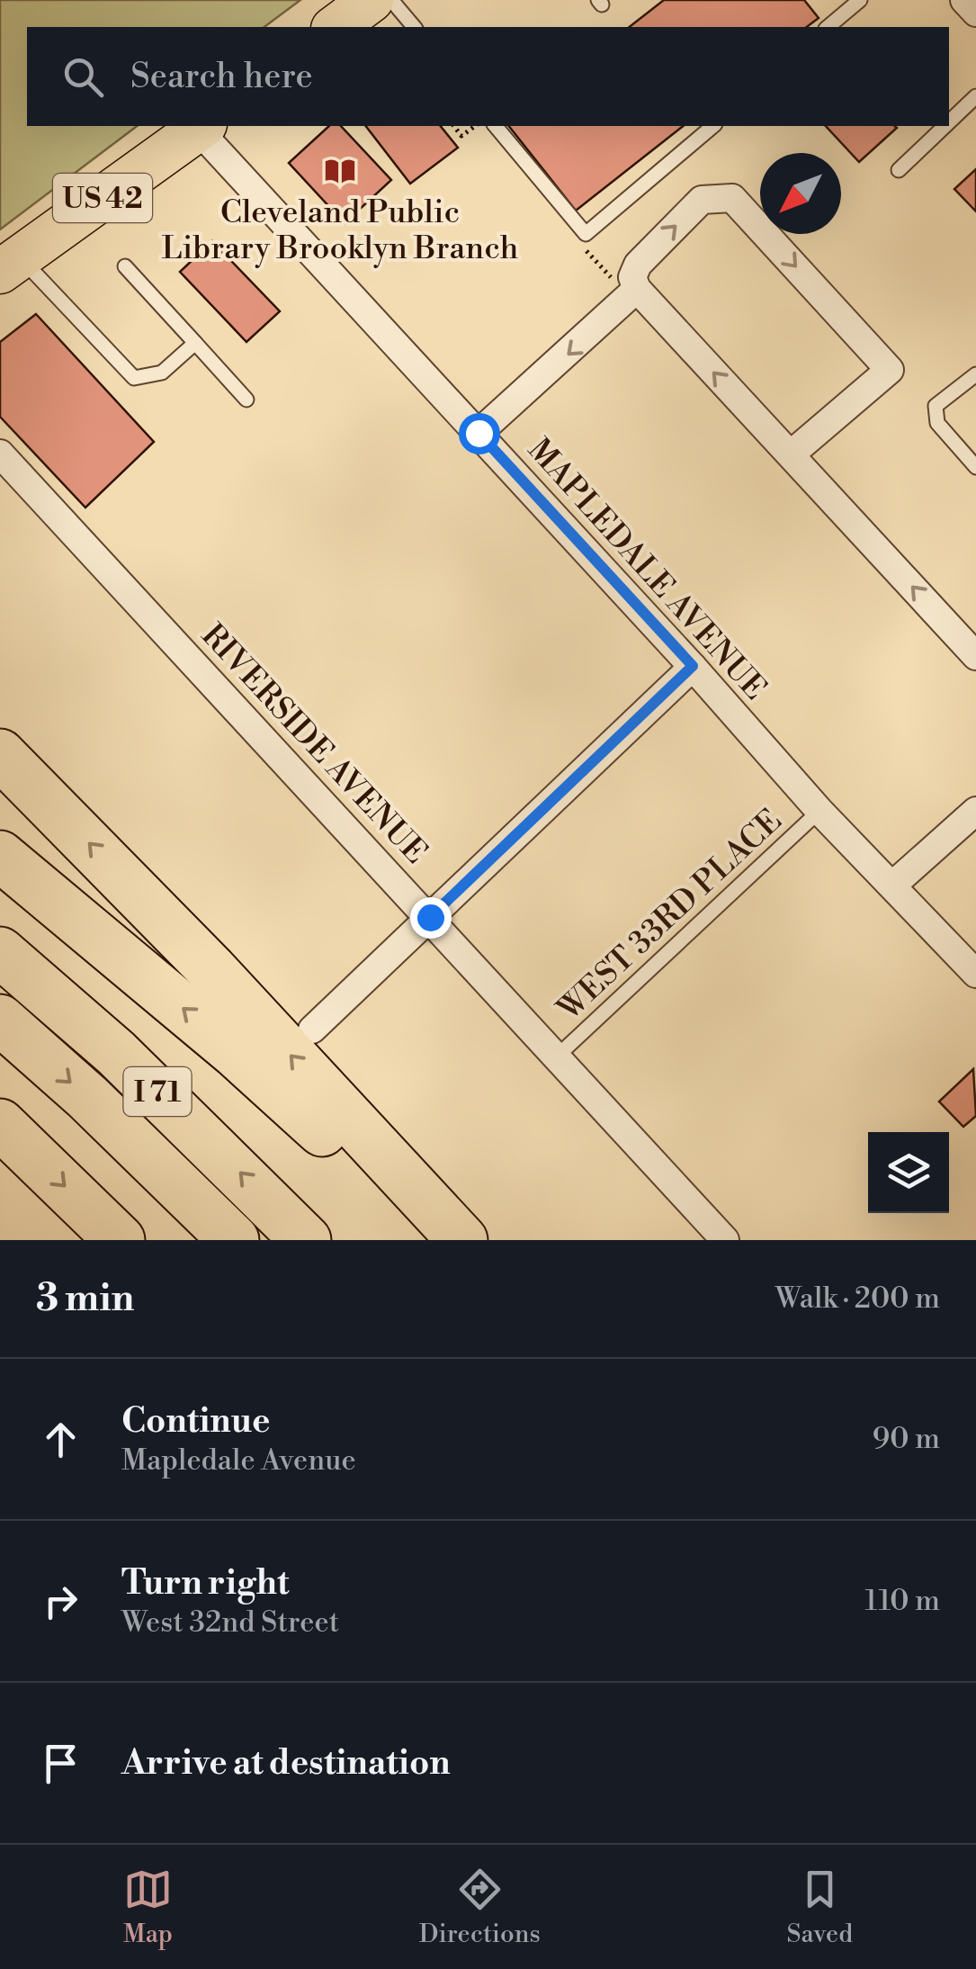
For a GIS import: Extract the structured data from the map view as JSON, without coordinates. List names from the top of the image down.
{
  "streets": {
    "highway": ["I 71"],
    "main road": ["US 42"],
    "street": ["MAPLEDALE AVENUE", "RIVERSIDE AVENUE"],
    "lane": ["WEST 33RD PLACE"]
  },
  "crossings": [
    ["US 42", "MAPLEDALE AVENUE"],
    ["MAPLEDALE AVENUE", "WEST 33RD PLACE"],
    ["RIVERSIDE AVENUE", "WEST 33RD PLACE"]
  ],
  "places": {
    "library": ["Cleveland Public Library Brooklyn Branch"]
  },
  "north": "bottom left",
  "page": {
    "search": "Search here",
    "heading": ["3 min", "Walk · 200 m"],
    "list": [
      ["Continue", "Mapledale Avenue", "90 m"],
      ["Turn right", "West 32nd Street", "110 m"],
      "Arrive at destination"
    ],
    "nav": ["Map", "Directions", "Saved"]
  }
}
